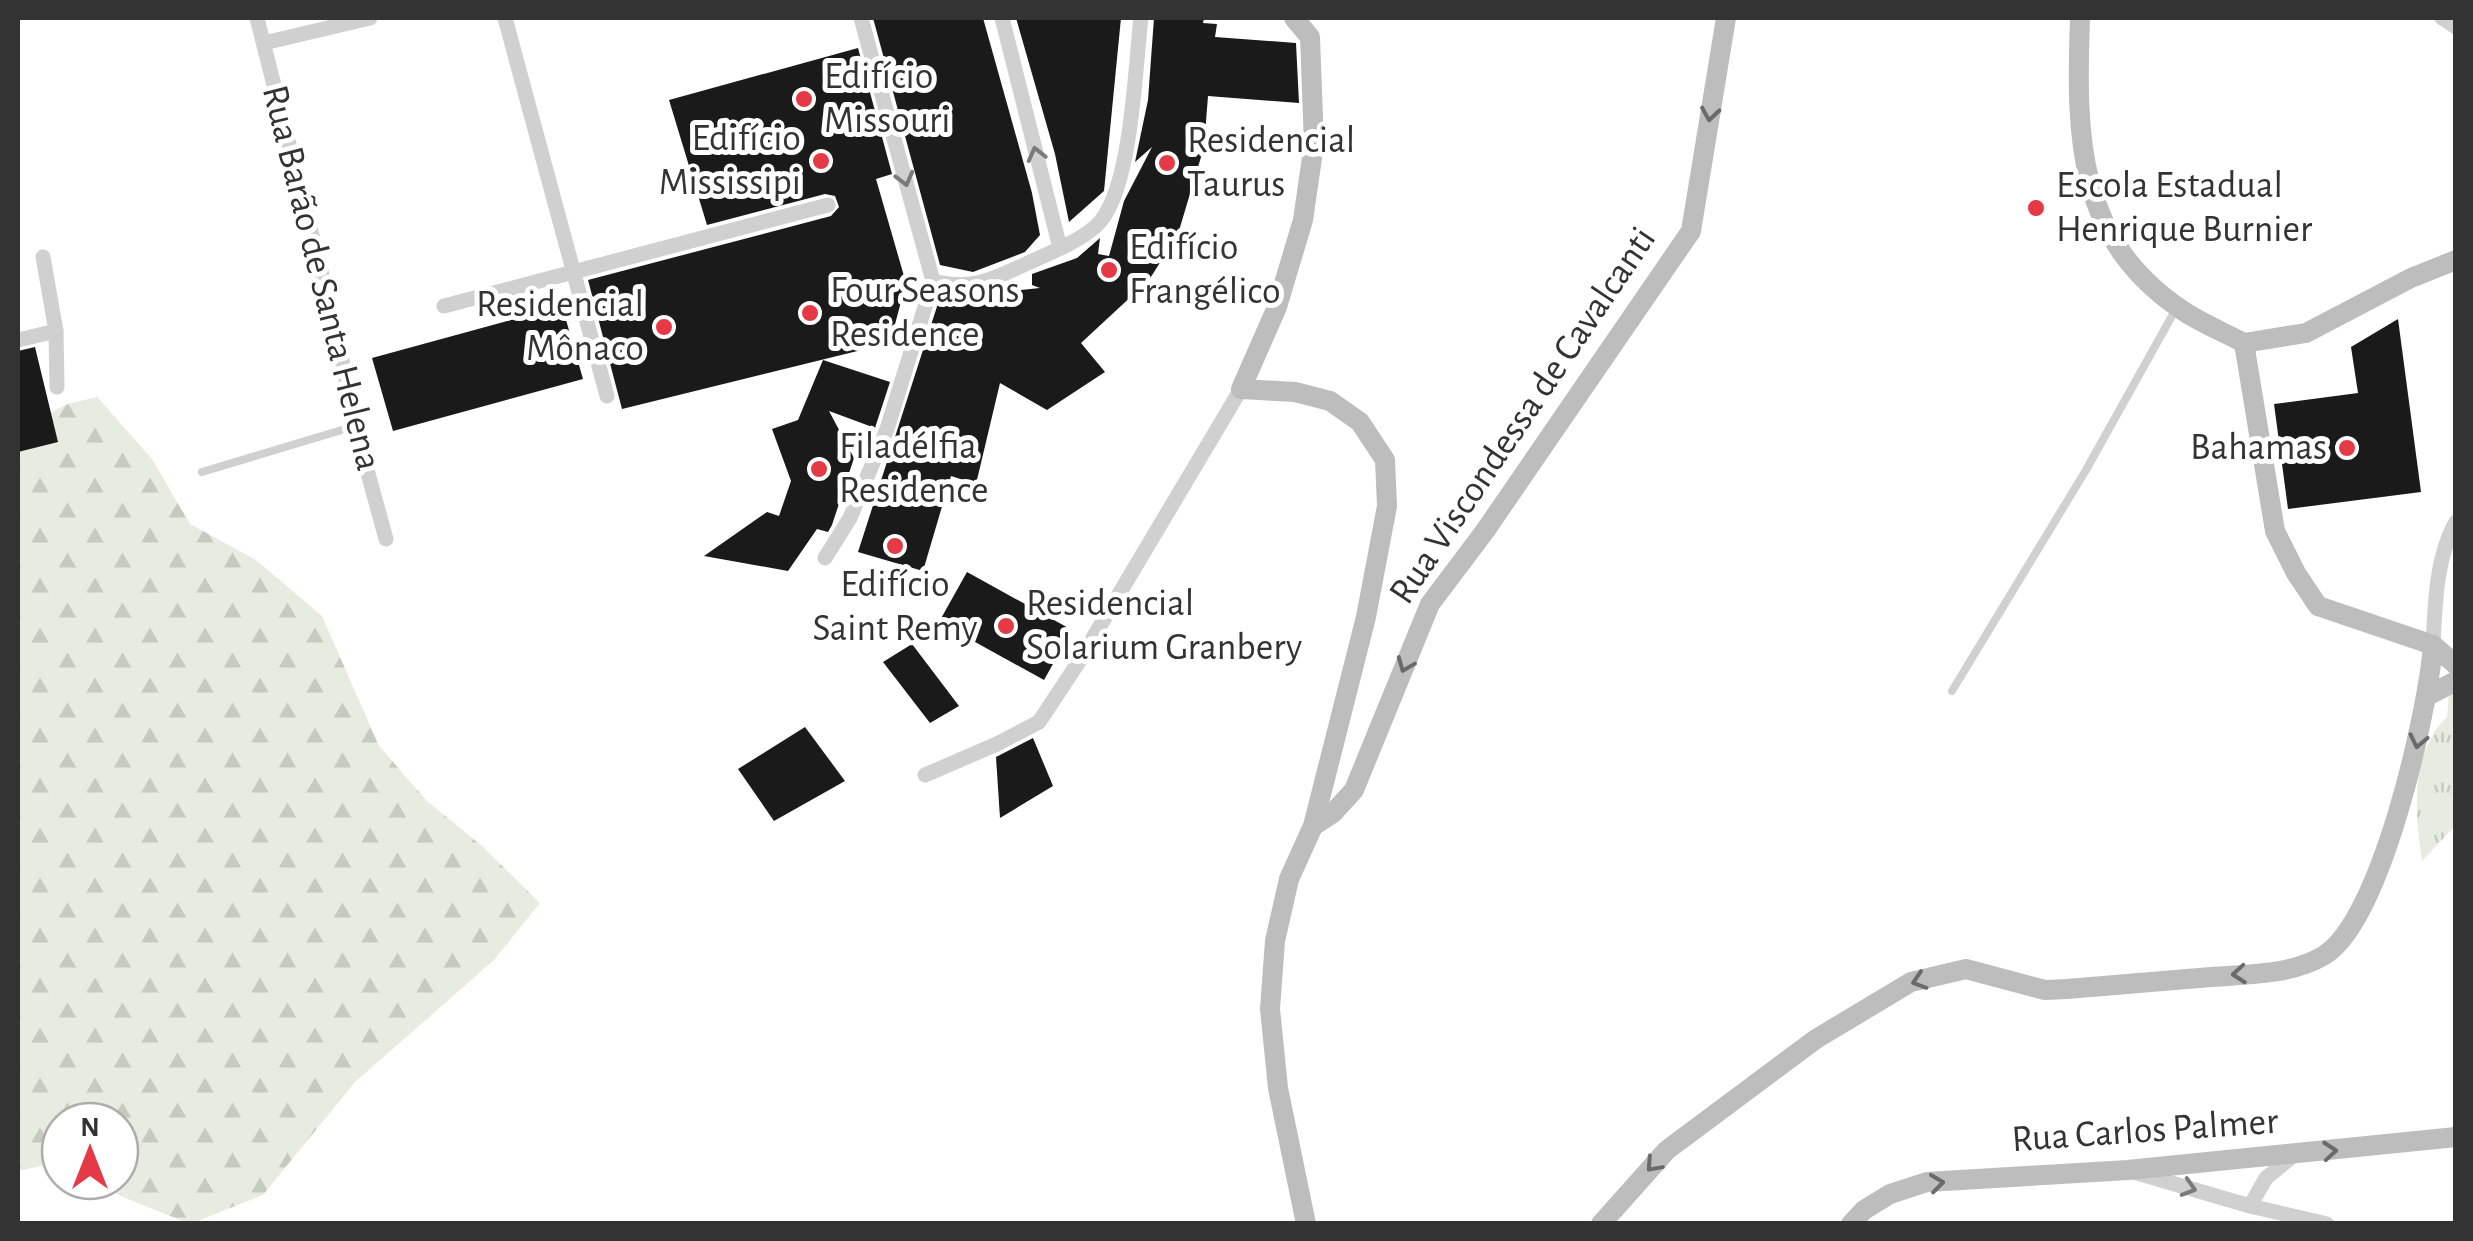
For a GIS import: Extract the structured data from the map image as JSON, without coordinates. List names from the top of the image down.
{
  "streets": {
    "street": ["Rua Barão de Santa Helena", "Rua Viscondessa de Cavalcanti", "Rua Carlos Palmer"]
  },
  "one_way": ["Rua Viscondessa de Cavalcanti", "Rua Carlos Palmer"],
  "places": [
    "Edifício Missouri",
    "Edifício Mississipi",
    "Residencial Taurus",
    "Escola Estadual Henrique Burnier",
    "Edifício Frangélico",
    "Four Seasons Residence",
    "Residencial Mônaco",
    "Bahamas",
    "Filadélfia Residence",
    "Edifício Saint Remy",
    "Residencial Solarium Granbery"
  ],
  "north": "top"
}
